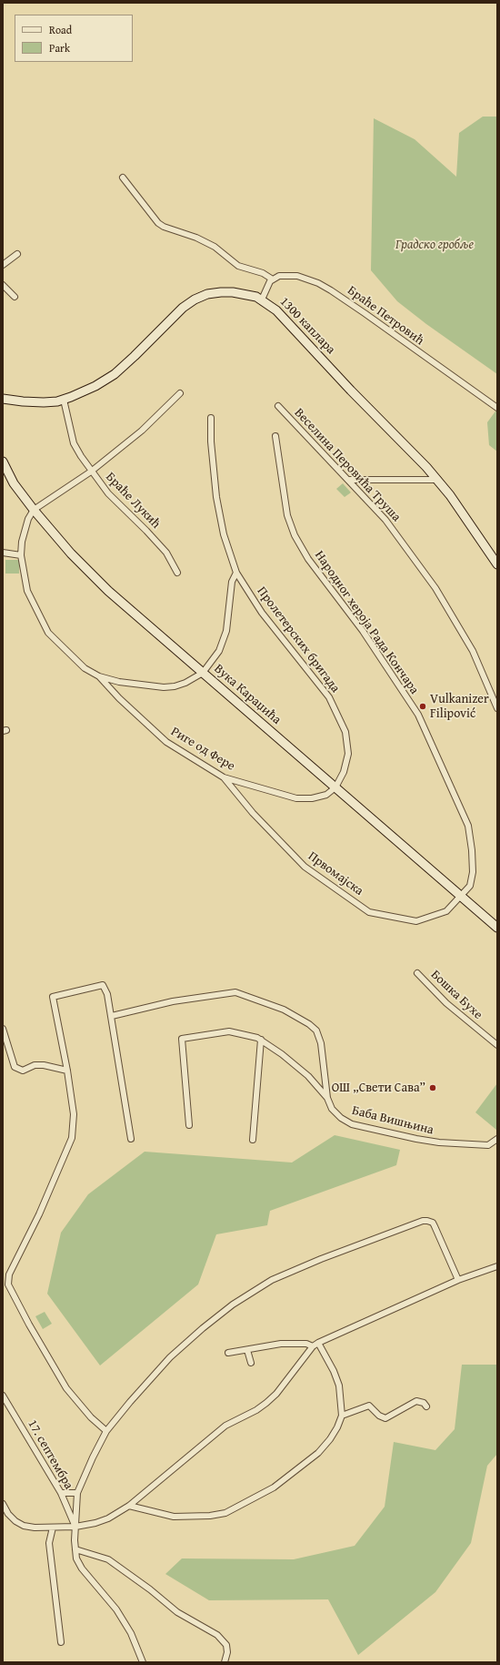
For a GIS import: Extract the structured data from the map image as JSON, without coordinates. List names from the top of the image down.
{
  "streets": {
    "street": [
      "Браће Петровић",
      "1300 каплара",
      "Веселина Перовића Труша",
      "Браће Лукић",
      "Народног хероја Рада Кончара",
      "Пролетерских бригада",
      "Вука Караџића",
      "Риге од Фере",
      "Првомајска",
      "Бошка Бухе",
      "Баба Вишњина",
      "17. септембра"
    ]
  },
  "crossings": [
    ["1300 каплара", "Браће Лукић"],
    ["Народног хероја Рада Кончара", "Вука Караџића"],
    ["Народног хероја Рада Кончара", "Првомајска"],
    ["Пролетерских бригада", "Вука Караџића"],
    ["Пролетерских бригада", "Риге од Фере"],
    ["Вука Караџића", "Риге од Фере"],
    ["Вука Караџића", "Првомајска"],
    ["Риге од Фере", "Првомајска"]
  ],
  "parks": ["Градско гробље"],
  "places": ["Vulkanizer Filipović", "ОШ „Свети Сава”"],
  "legend": ["Road", "Park"]
}
